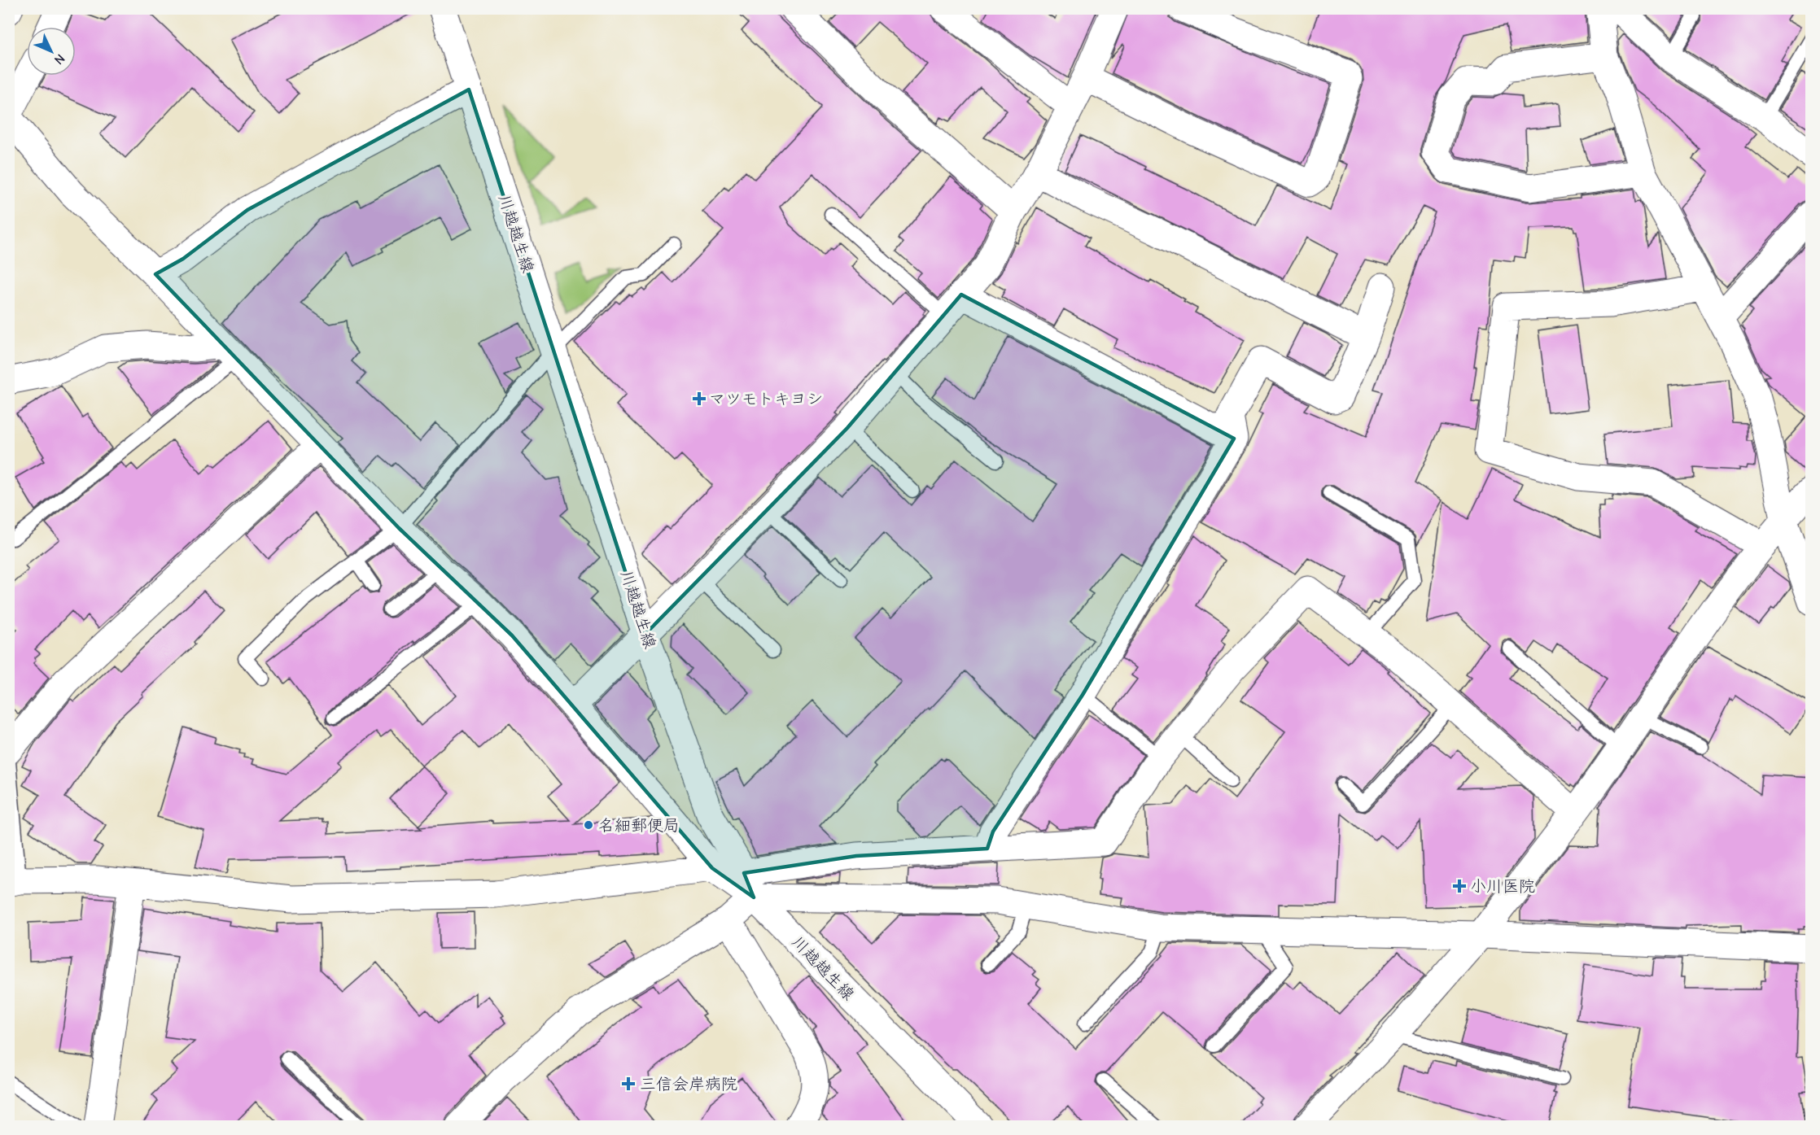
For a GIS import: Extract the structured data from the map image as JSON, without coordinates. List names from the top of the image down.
{
  "streets": {
    "street": ["川越越生線"]
  },
  "places": {
    "health": ["マツモトキヨシ", "小川医院", "三信会岸病院"],
    "other": ["名細郵便局"]
  },
  "north": "bottom right"
}
